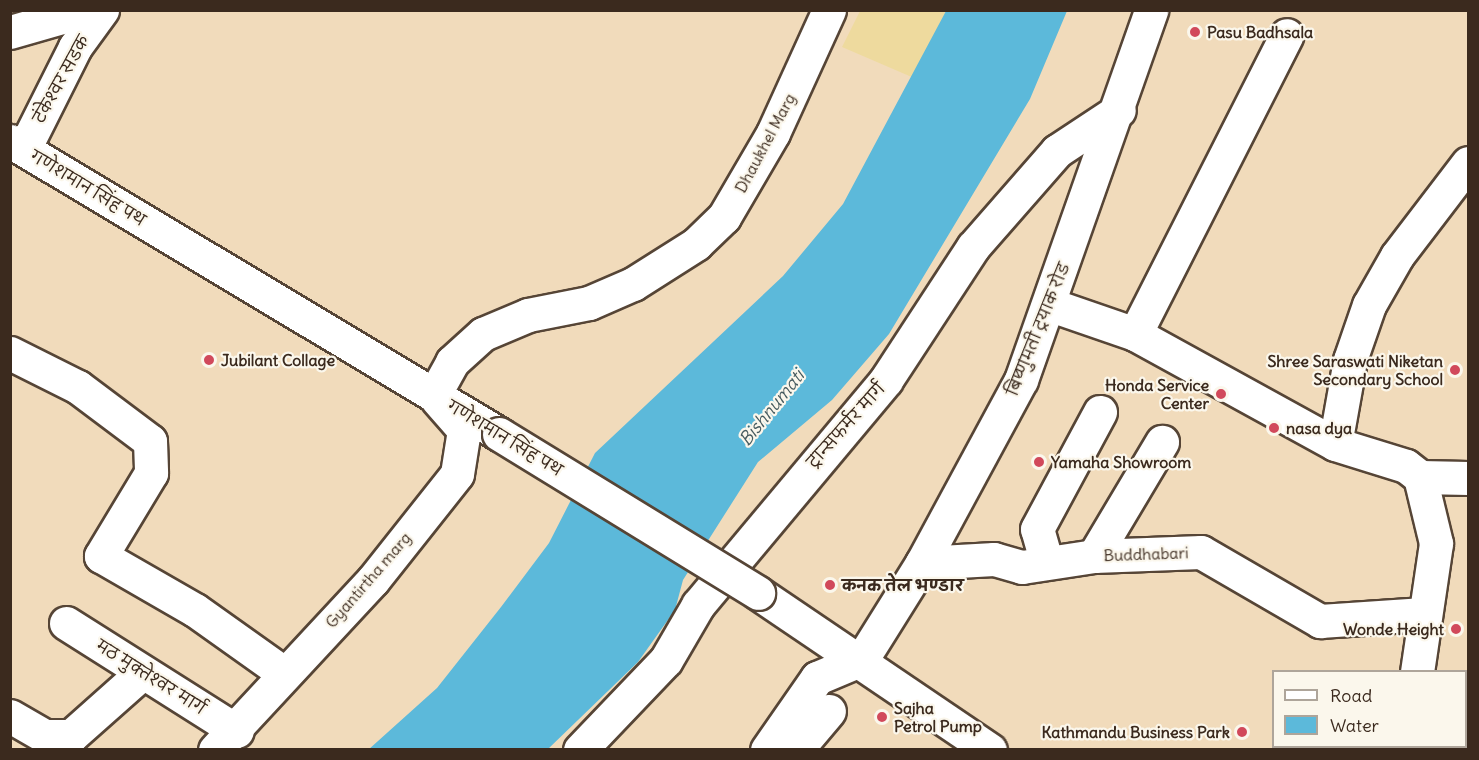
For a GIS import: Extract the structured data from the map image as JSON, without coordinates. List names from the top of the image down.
{
  "streets": {
    "main road": [
      "टंकेश्वर सडक",
      "Dhaukhel Marg",
      "गणेशमान सिंह पथ",
      "बिष्णुमती ट्रयाक रोड",
      "ट्रान्सफर्मर मार्ग",
      "Buddhabari",
      "Gyantirtha marg",
      "मठ मुक्तेश्वर मार्ग"
    ]
  },
  "crossings": [
    ["टंकेश्वर सडक", "गणेशमान सिंह पथ"],
    ["Dhaukhel Marg", "गणेशमान सिंह पथ"],
    ["Dhaukhel Marg", "Gyantirtha marg"],
    ["गणेशमान सिंह पथ", "बिष्णुमती ट्रयाक रोड"],
    ["गणेशमान सिंह पथ", "Gyantirtha marg"],
    ["बिष्णुमती ट्रयाक रोड", "ट्रान्सफर्मर मार्ग"],
    ["बिष्णुमती ट्रयाक रोड", "Buddhabari"],
    ["Gyantirtha marg", "मठ मुक्तेश्वर मार्ग"]
  ],
  "water": ["Bishnumati"],
  "places": [
    "Pasu Badhsala",
    "Jubilant Collage",
    "Shree Saraswati Niketan Secondary School",
    "Honda Service Center",
    "nasa dya",
    "Yamaha Showroom",
    "कनक तेल भण्डार",
    "Wonde Height",
    "Sajha Petrol Pump",
    "Kathmandu Business Park"
  ],
  "legend": ["Road", "Water"]
}
